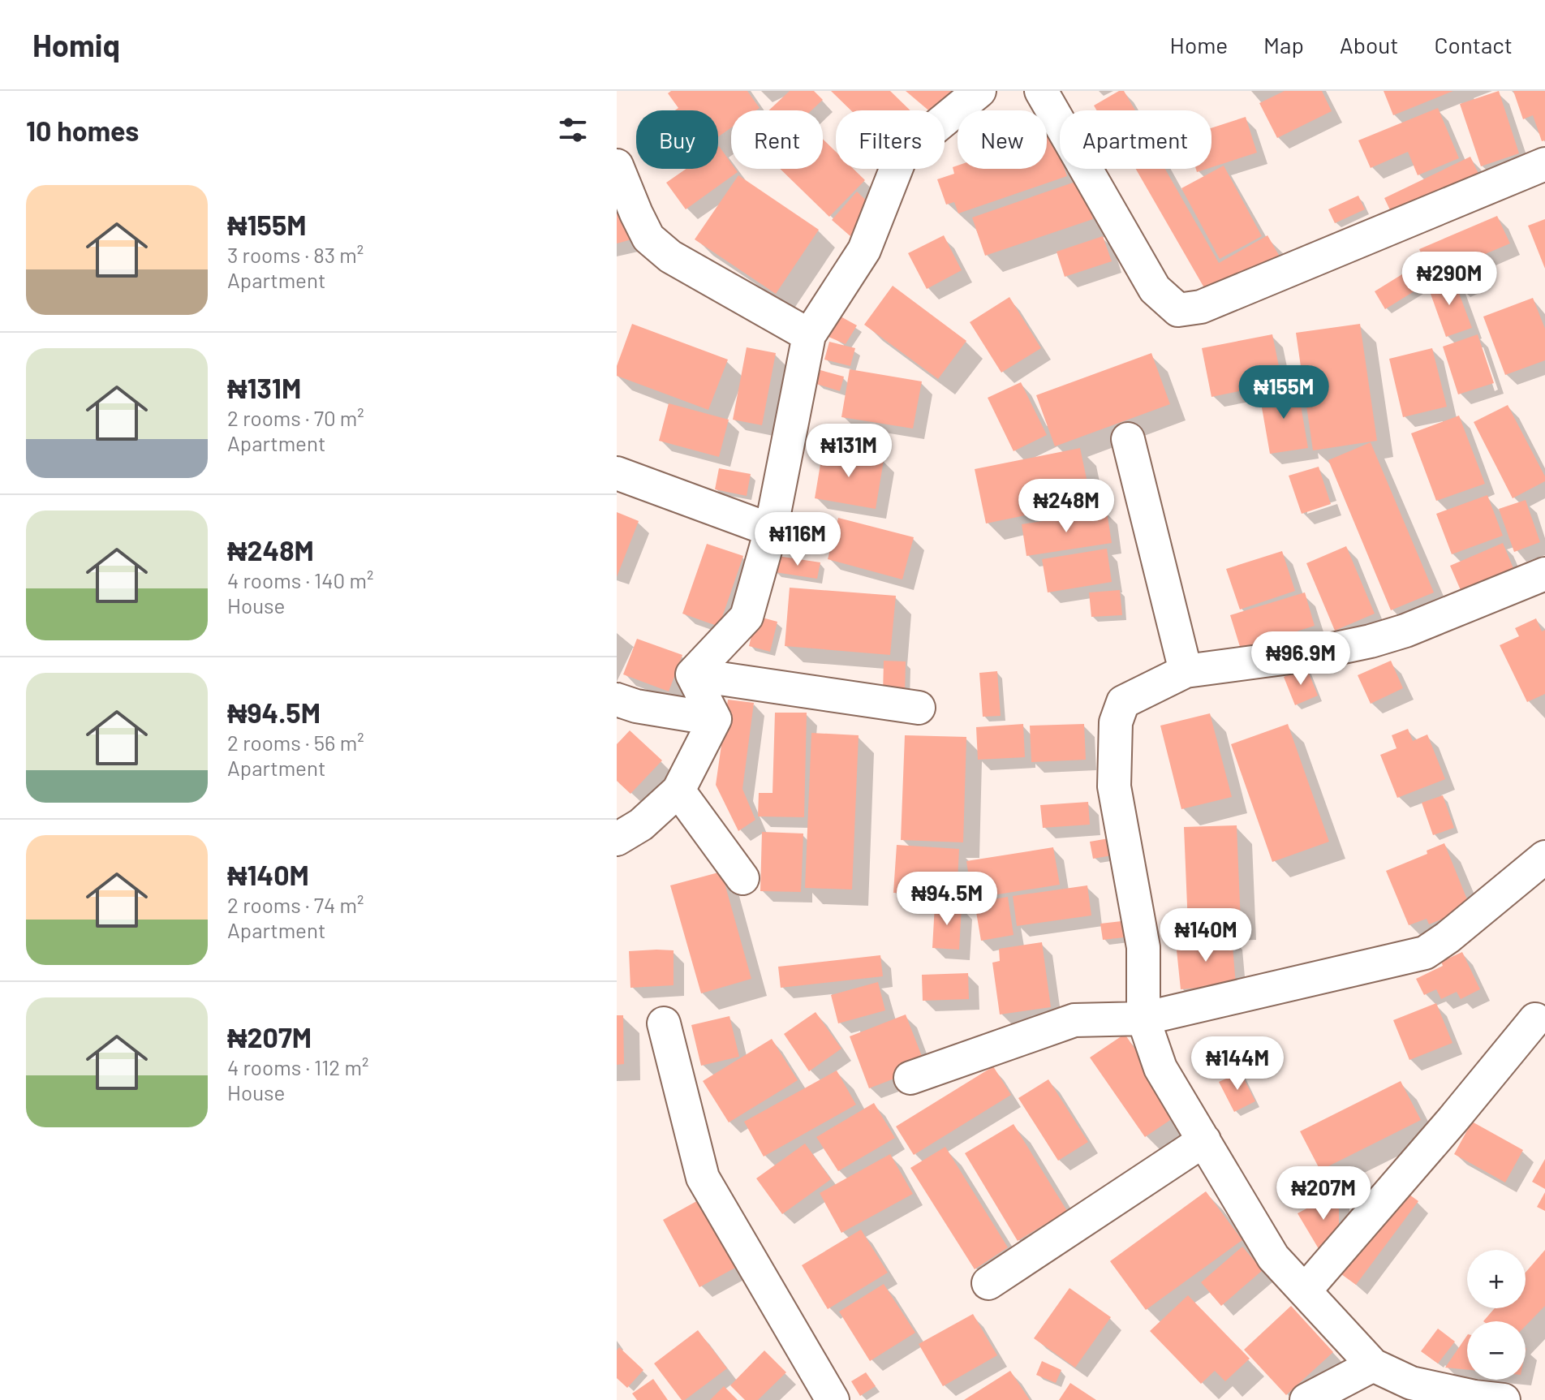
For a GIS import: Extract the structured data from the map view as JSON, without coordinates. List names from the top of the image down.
{
  "page": {
    "header": "Homiq",
    "nav": [
      "Home",
      "Map",
      "About",
      "Contact"
    ],
    "heading": "10 homes",
    "chip": [
      "Buy",
      "Rent",
      "Filters",
      "New",
      "Apartment"
    ],
    "list": [
      {
        "name": "₦155M",
        "note": "3 rooms · 83 m² · Apartment"
      },
      {
        "name": "₦131M",
        "note": "2 rooms · 70 m² · Apartment"
      },
      {
        "name": "₦248M",
        "note": "4 rooms · 140 m² · House"
      },
      {
        "name": "₦94.5M",
        "note": "2 rooms · 56 m² · Apartment"
      },
      {
        "name": "₦140M",
        "note": "2 rooms · 74 m² · Apartment"
      },
      {
        "name": "₦207M",
        "note": "4 rooms · 112 m² · House"
      }
    ],
    "price": [
      "₦290M",
      "₦155M",
      "₦131M",
      "₦248M",
      "₦116M",
      "₦96.9M",
      "₦94.5M",
      "₦140M",
      "₦144M",
      "₦207M"
    ],
    "map_buttons": ["+", "−"]
  }
}
